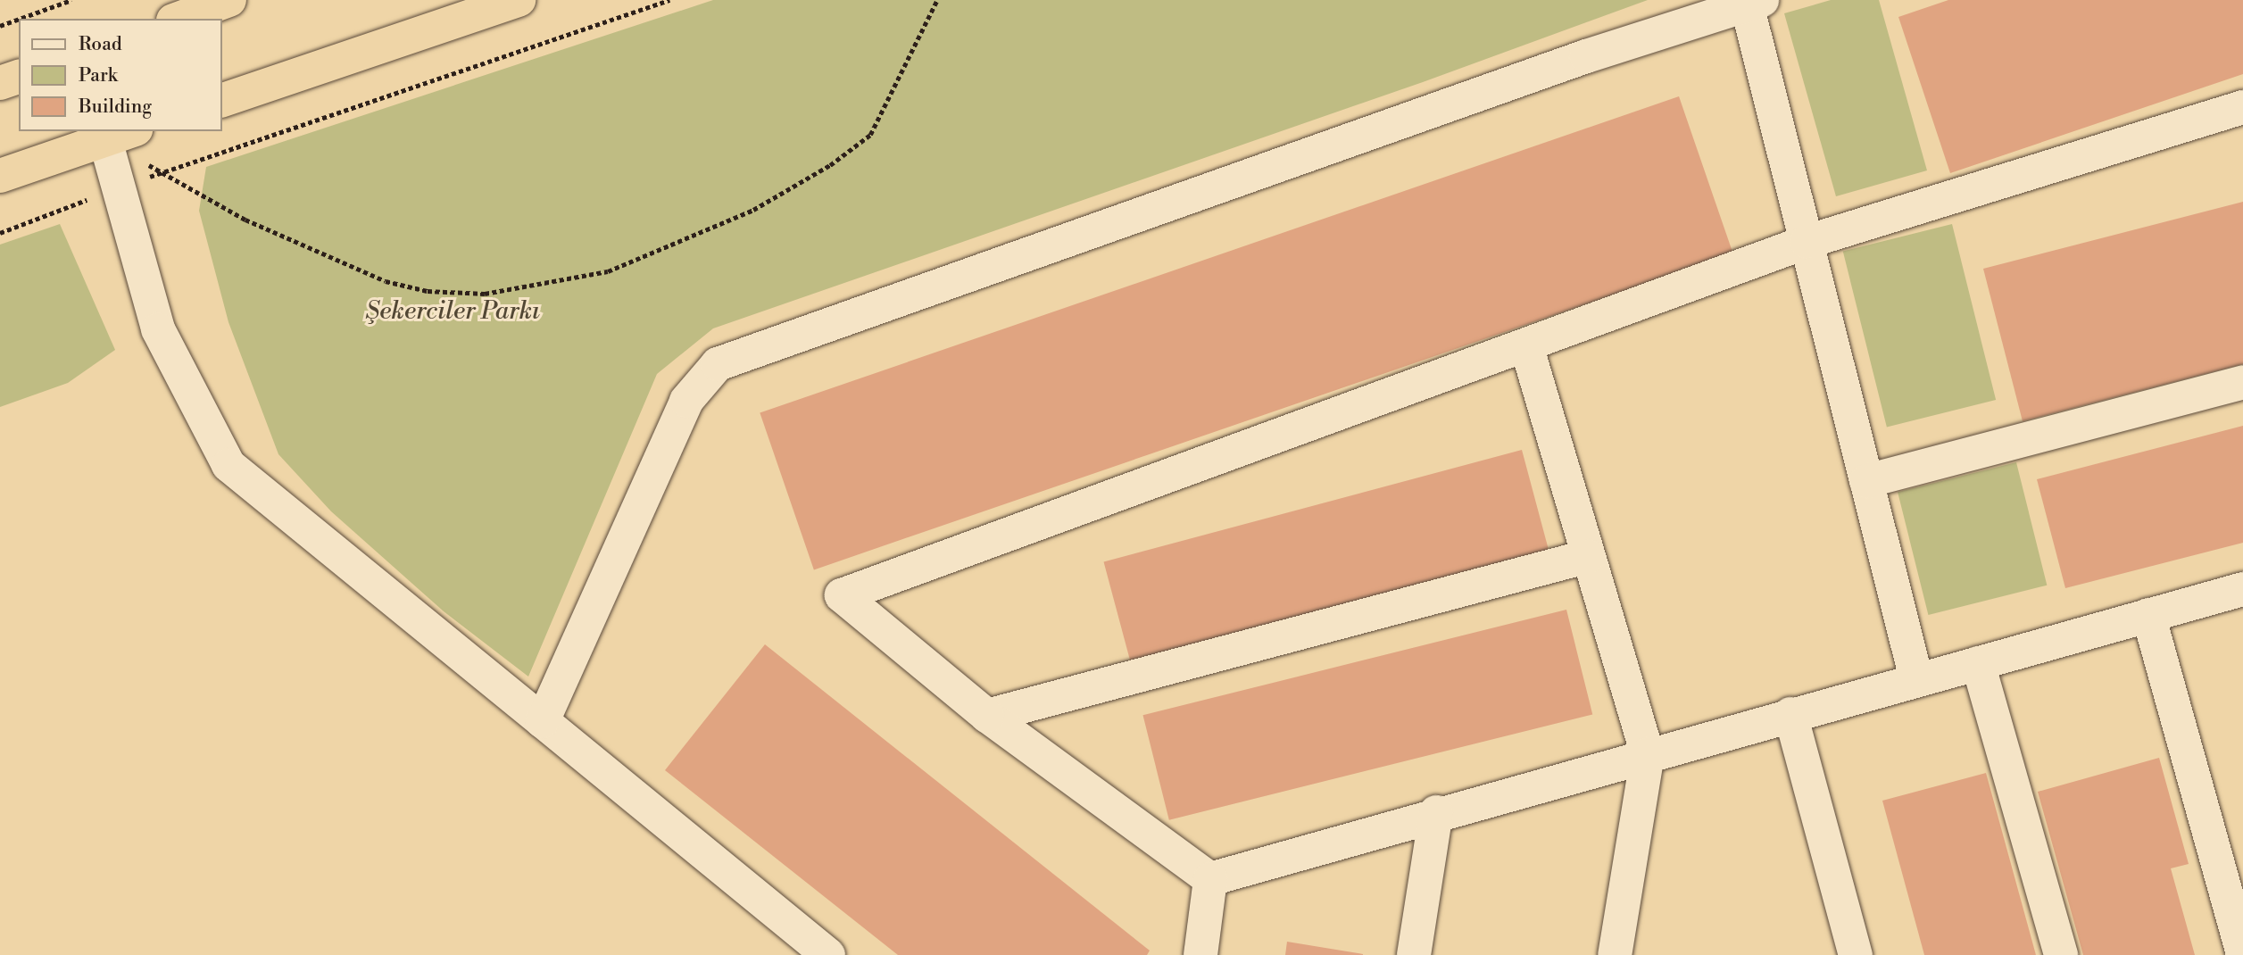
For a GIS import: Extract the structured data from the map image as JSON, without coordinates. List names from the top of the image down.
{
  "parks": ["Şekerciler Parkı"],
  "legend": ["Road", "Park", "Building"]
}
